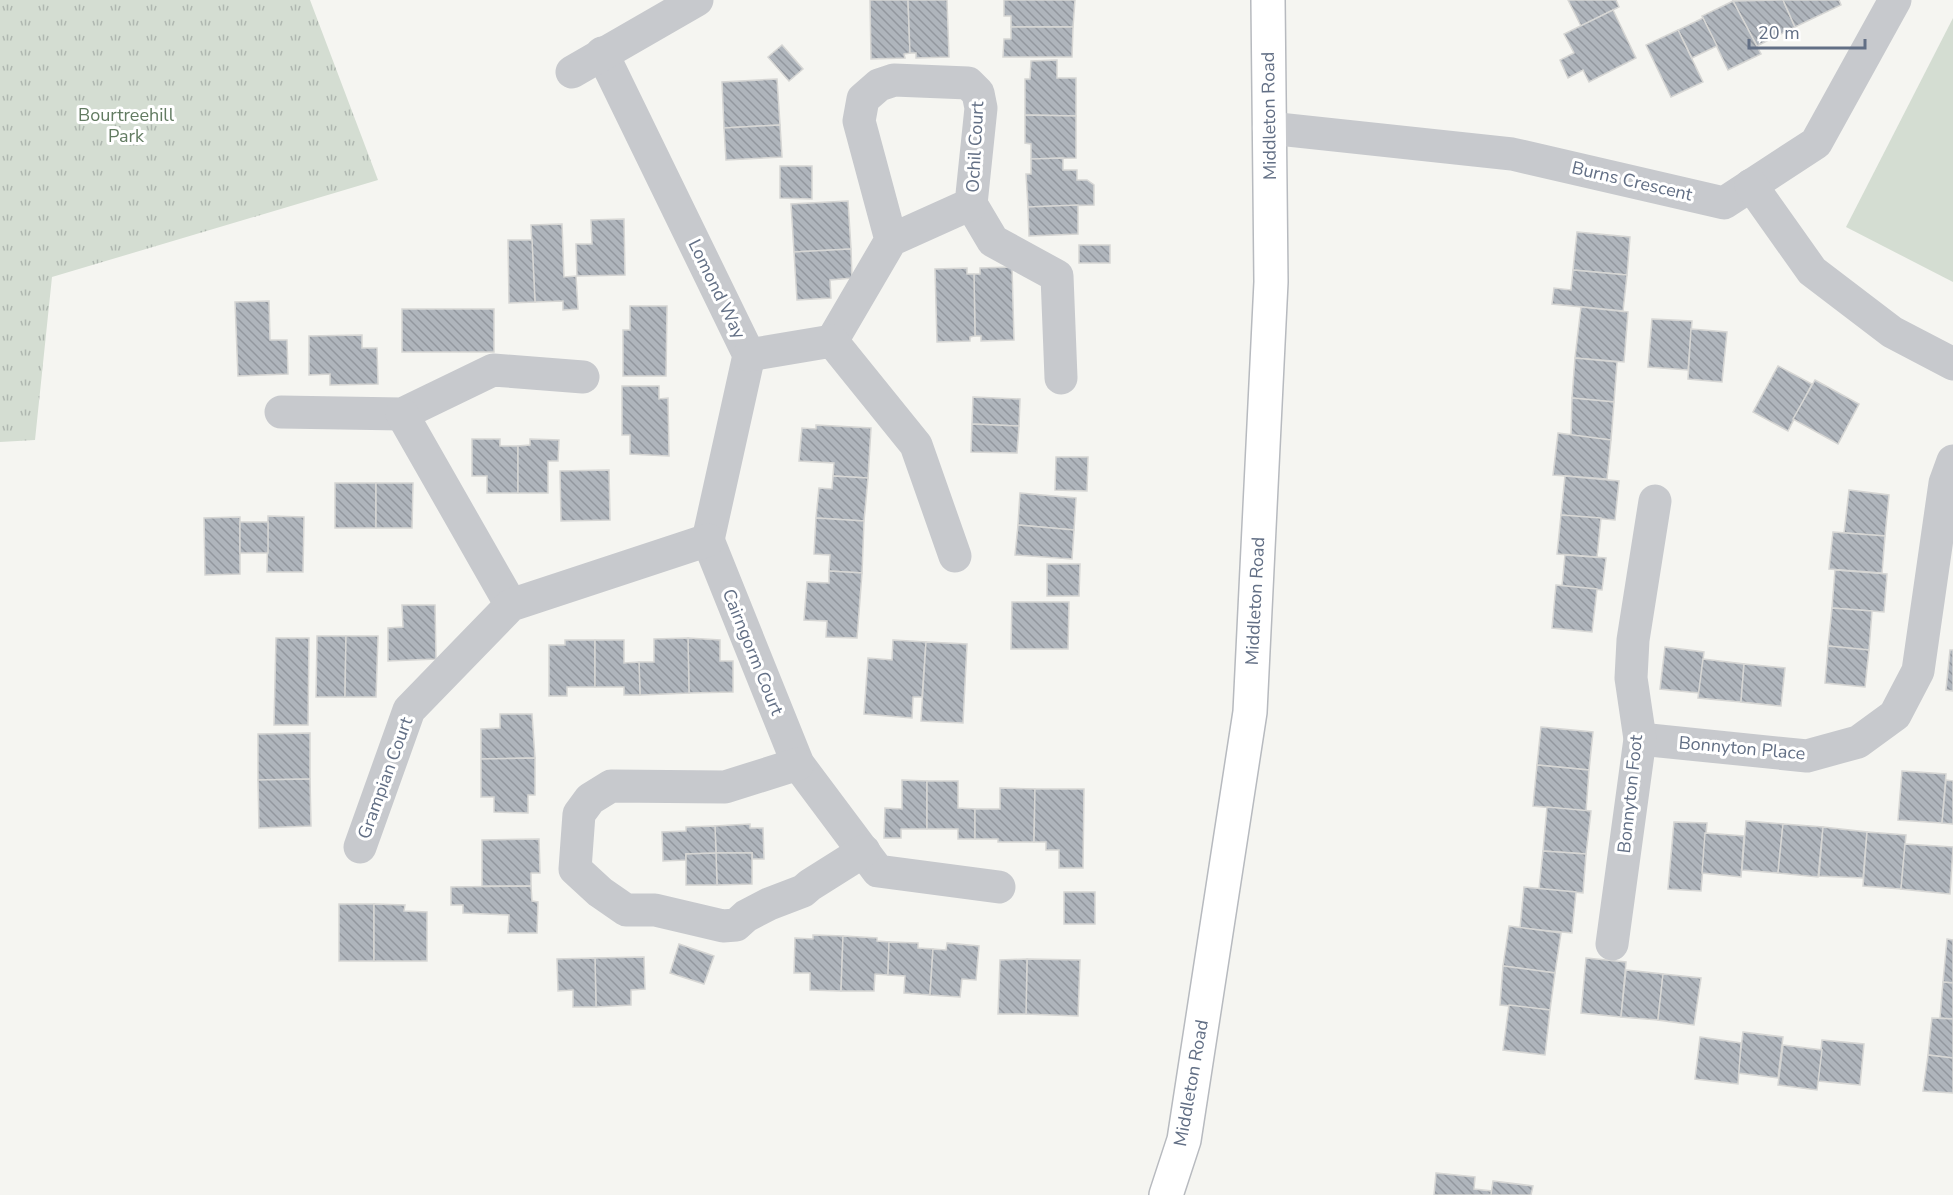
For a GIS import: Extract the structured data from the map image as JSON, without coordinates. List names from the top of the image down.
{
  "streets": {
    "main road": ["Middleton Road"],
    "street": [
      "Ochil Court",
      "Burns Crescent",
      "Lomond Way",
      "Cairngorm Court",
      "Bonnyton Place",
      "Grampian Court",
      "Bonnyton Foot"
    ]
  },
  "crossings": [
    ["Middleton Road", "Burns Crescent"],
    ["Lomond Way", "Cairngorm Court"],
    ["Lomond Way", "Grampian Court"],
    ["Cairngorm Court", "Grampian Court"],
    ["Bonnyton Place", "Bonnyton Foot"]
  ],
  "parks": ["Bourtreehill Park"],
  "scale_bar": "20 m"
}
